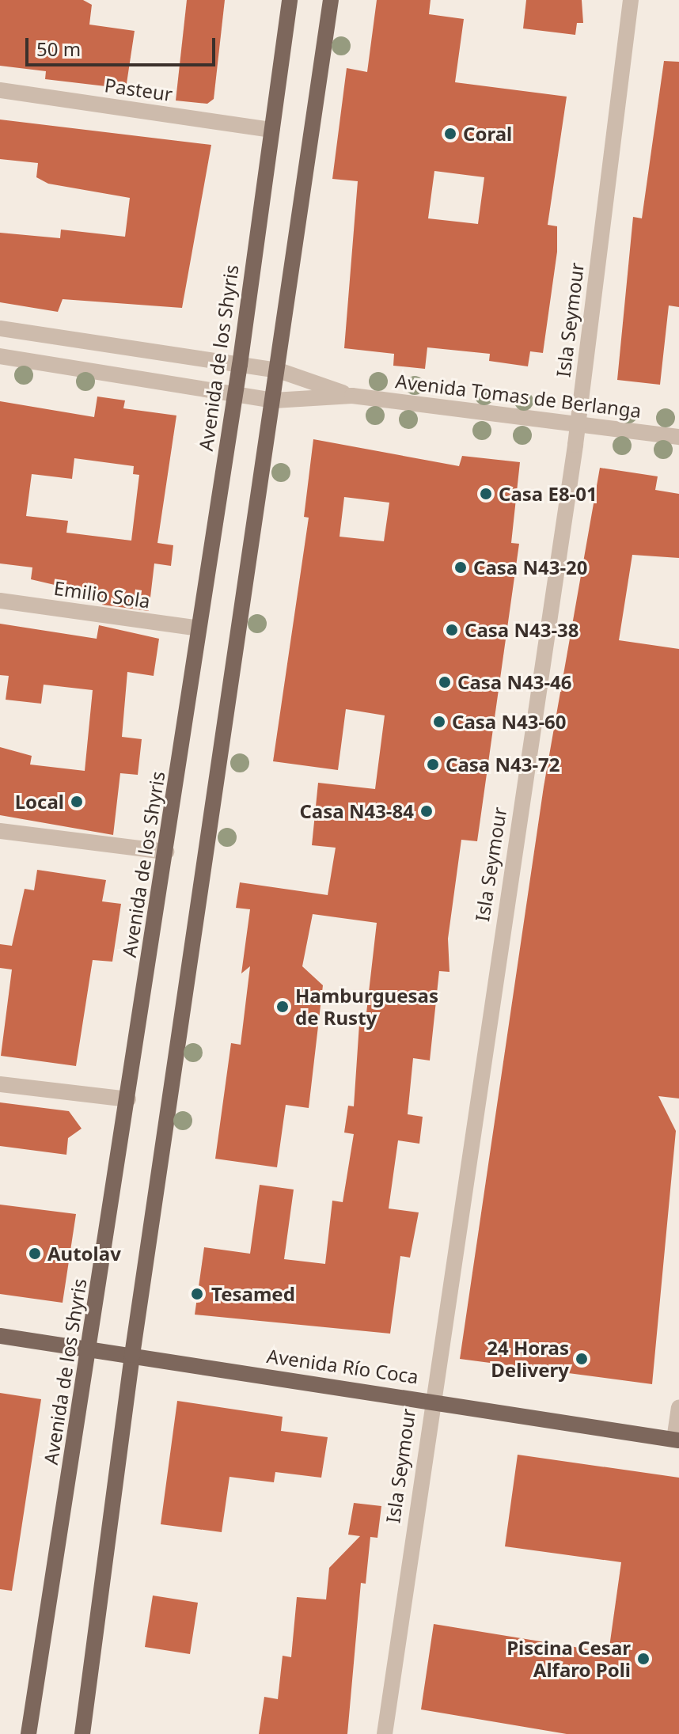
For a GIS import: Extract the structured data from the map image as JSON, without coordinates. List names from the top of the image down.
{
  "streets": {
    "main road": ["Avenida de los Shyris", "Avenida Río Coca"],
    "street": [
      "Pasteur",
      "Isla Seymour",
      "Avenida Tomas de Berlanga",
      "Emilio Sola"
    ]
  },
  "crossings": [
    ["Pasteur", "Avenida de los Shyris"],
    ["Isla Seymour", "Avenida Tomas de Berlanga"],
    ["Isla Seymour", "Avenida Río Coca"],
    ["Avenida de los Shyris", "Avenida Tomas de Berlanga"],
    ["Avenida de los Shyris", "Emilio Sola"],
    ["Avenida de los Shyris", "Avenida Río Coca"]
  ],
  "places": [
    "Coral",
    "Casa E8-01",
    "Casa N43-20",
    "Casa N43-38",
    "Casa N43-46",
    "Casa N43-60",
    "Casa N43-72",
    "Local",
    "Casa N43-84",
    "Hamburguesas de Rusty",
    "Autolav",
    "Tesamed",
    "24 Horas Delivery",
    "Piscina Cesar Alfaro Poli"
  ],
  "scale_bar": "50 m"
}
